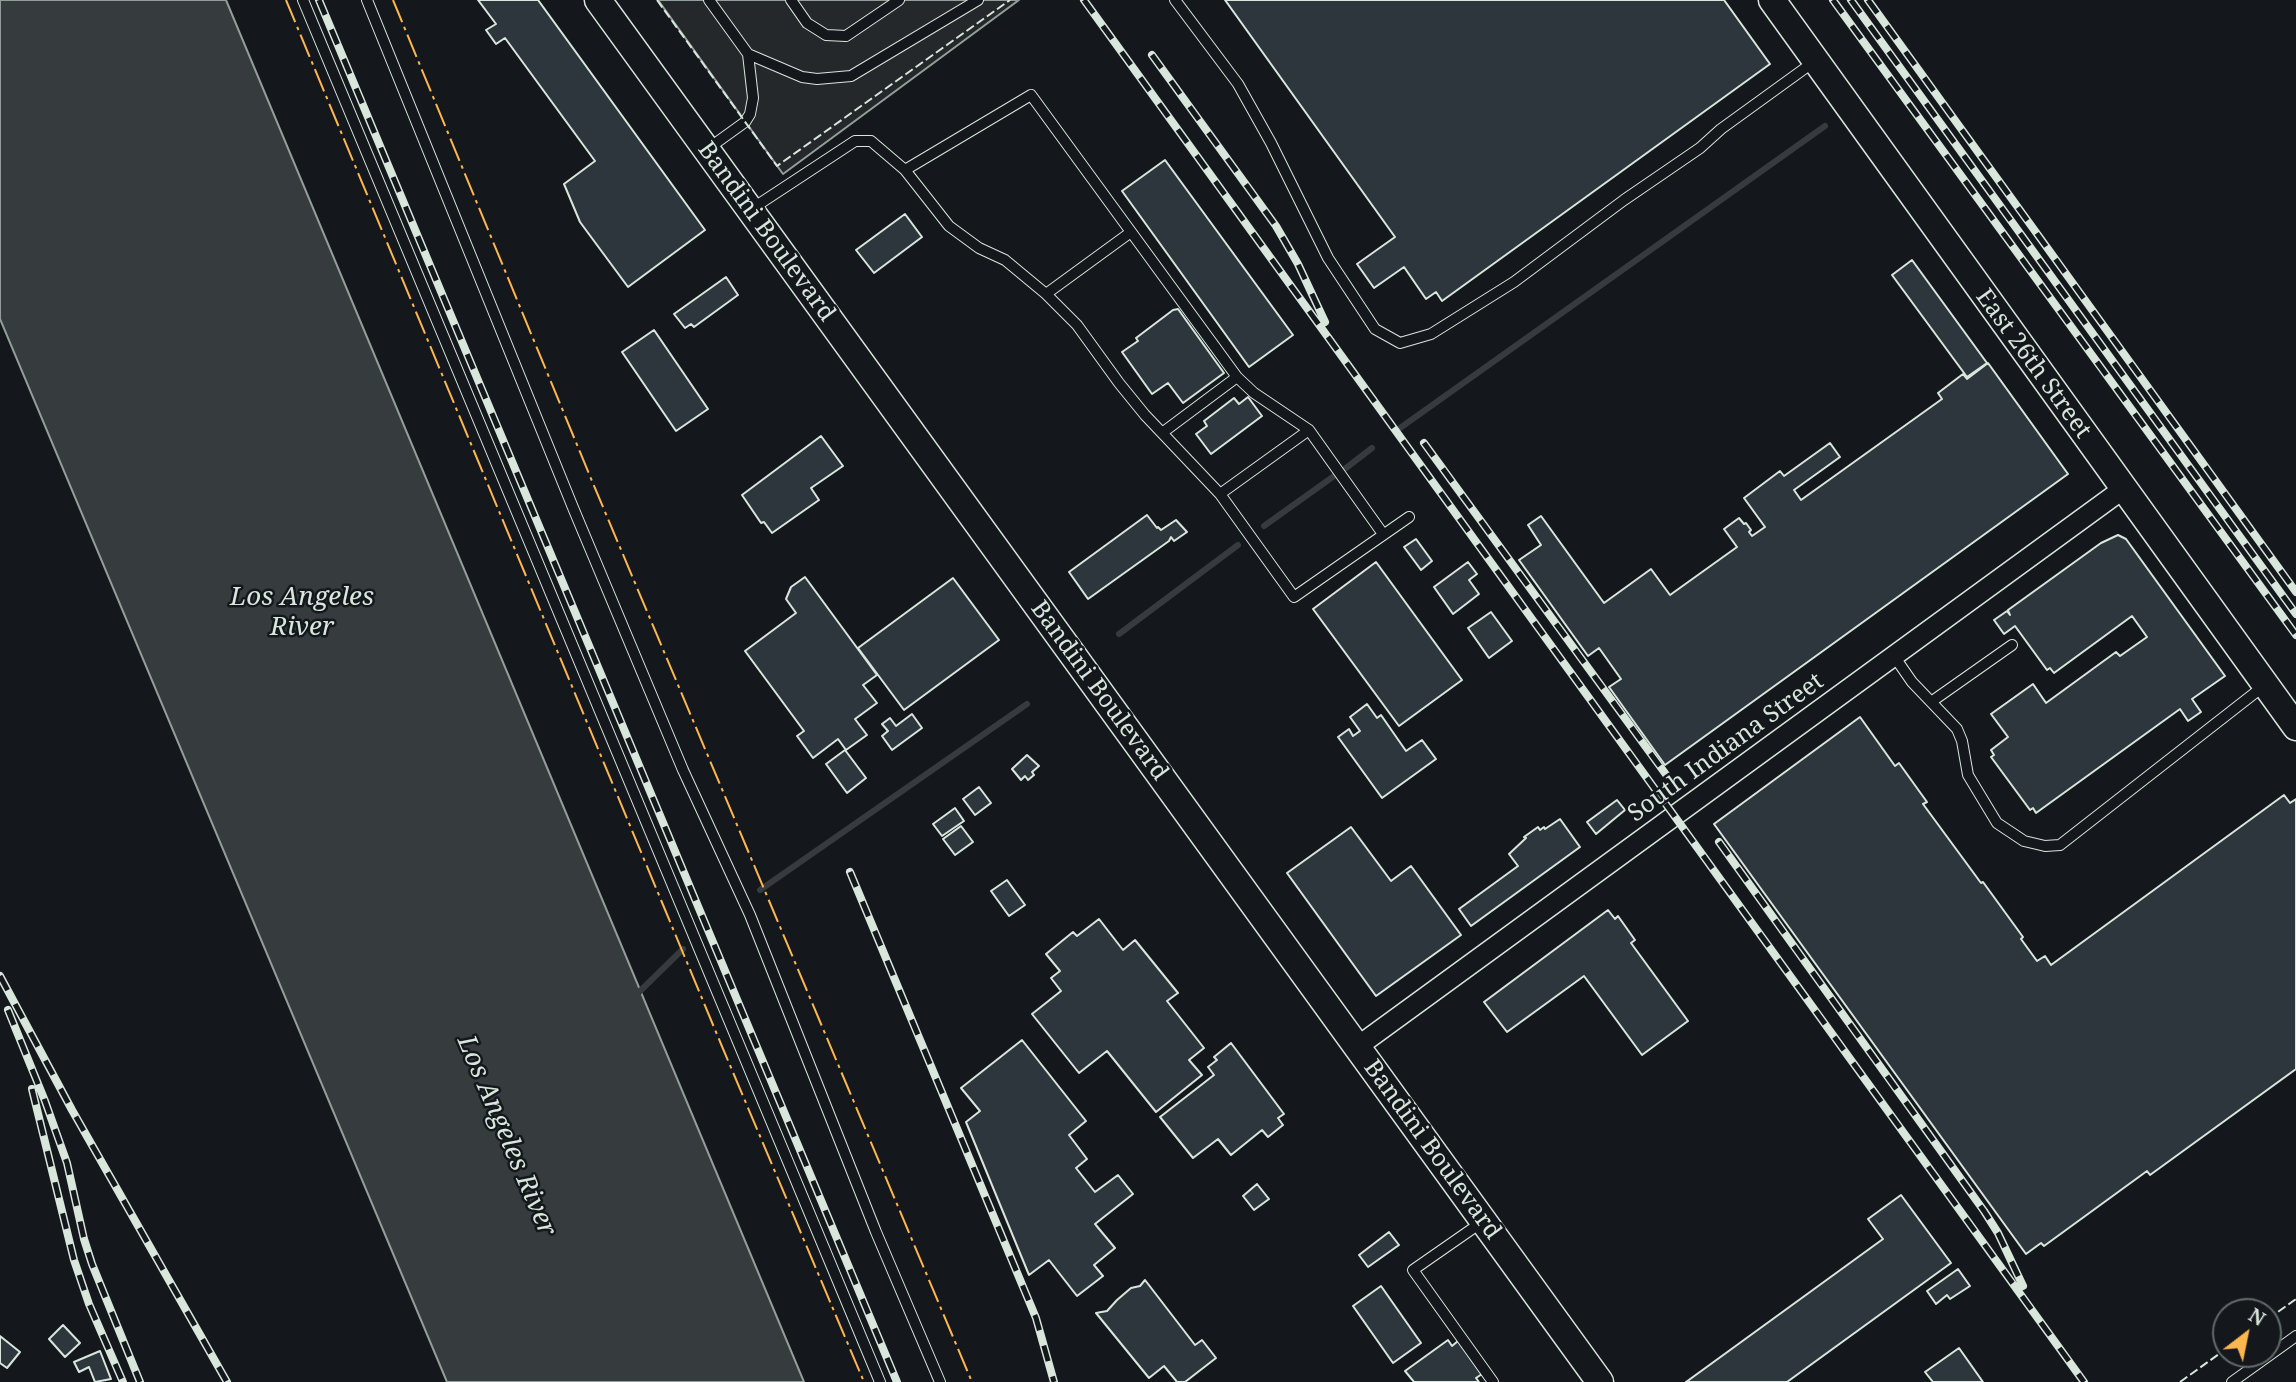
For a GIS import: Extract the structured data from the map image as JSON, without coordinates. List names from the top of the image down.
{
  "streets": {
    "main road": ["Bandini Boulevard", "East 26th Street"],
    "street": ["South Indiana Street"]
  },
  "crossings": [
    ["Bandini Boulevard", "South Indiana Street"],
    ["East 26th Street", "South Indiana Street"]
  ],
  "water": ["Los Angeles River"],
  "north": "top right"
}
